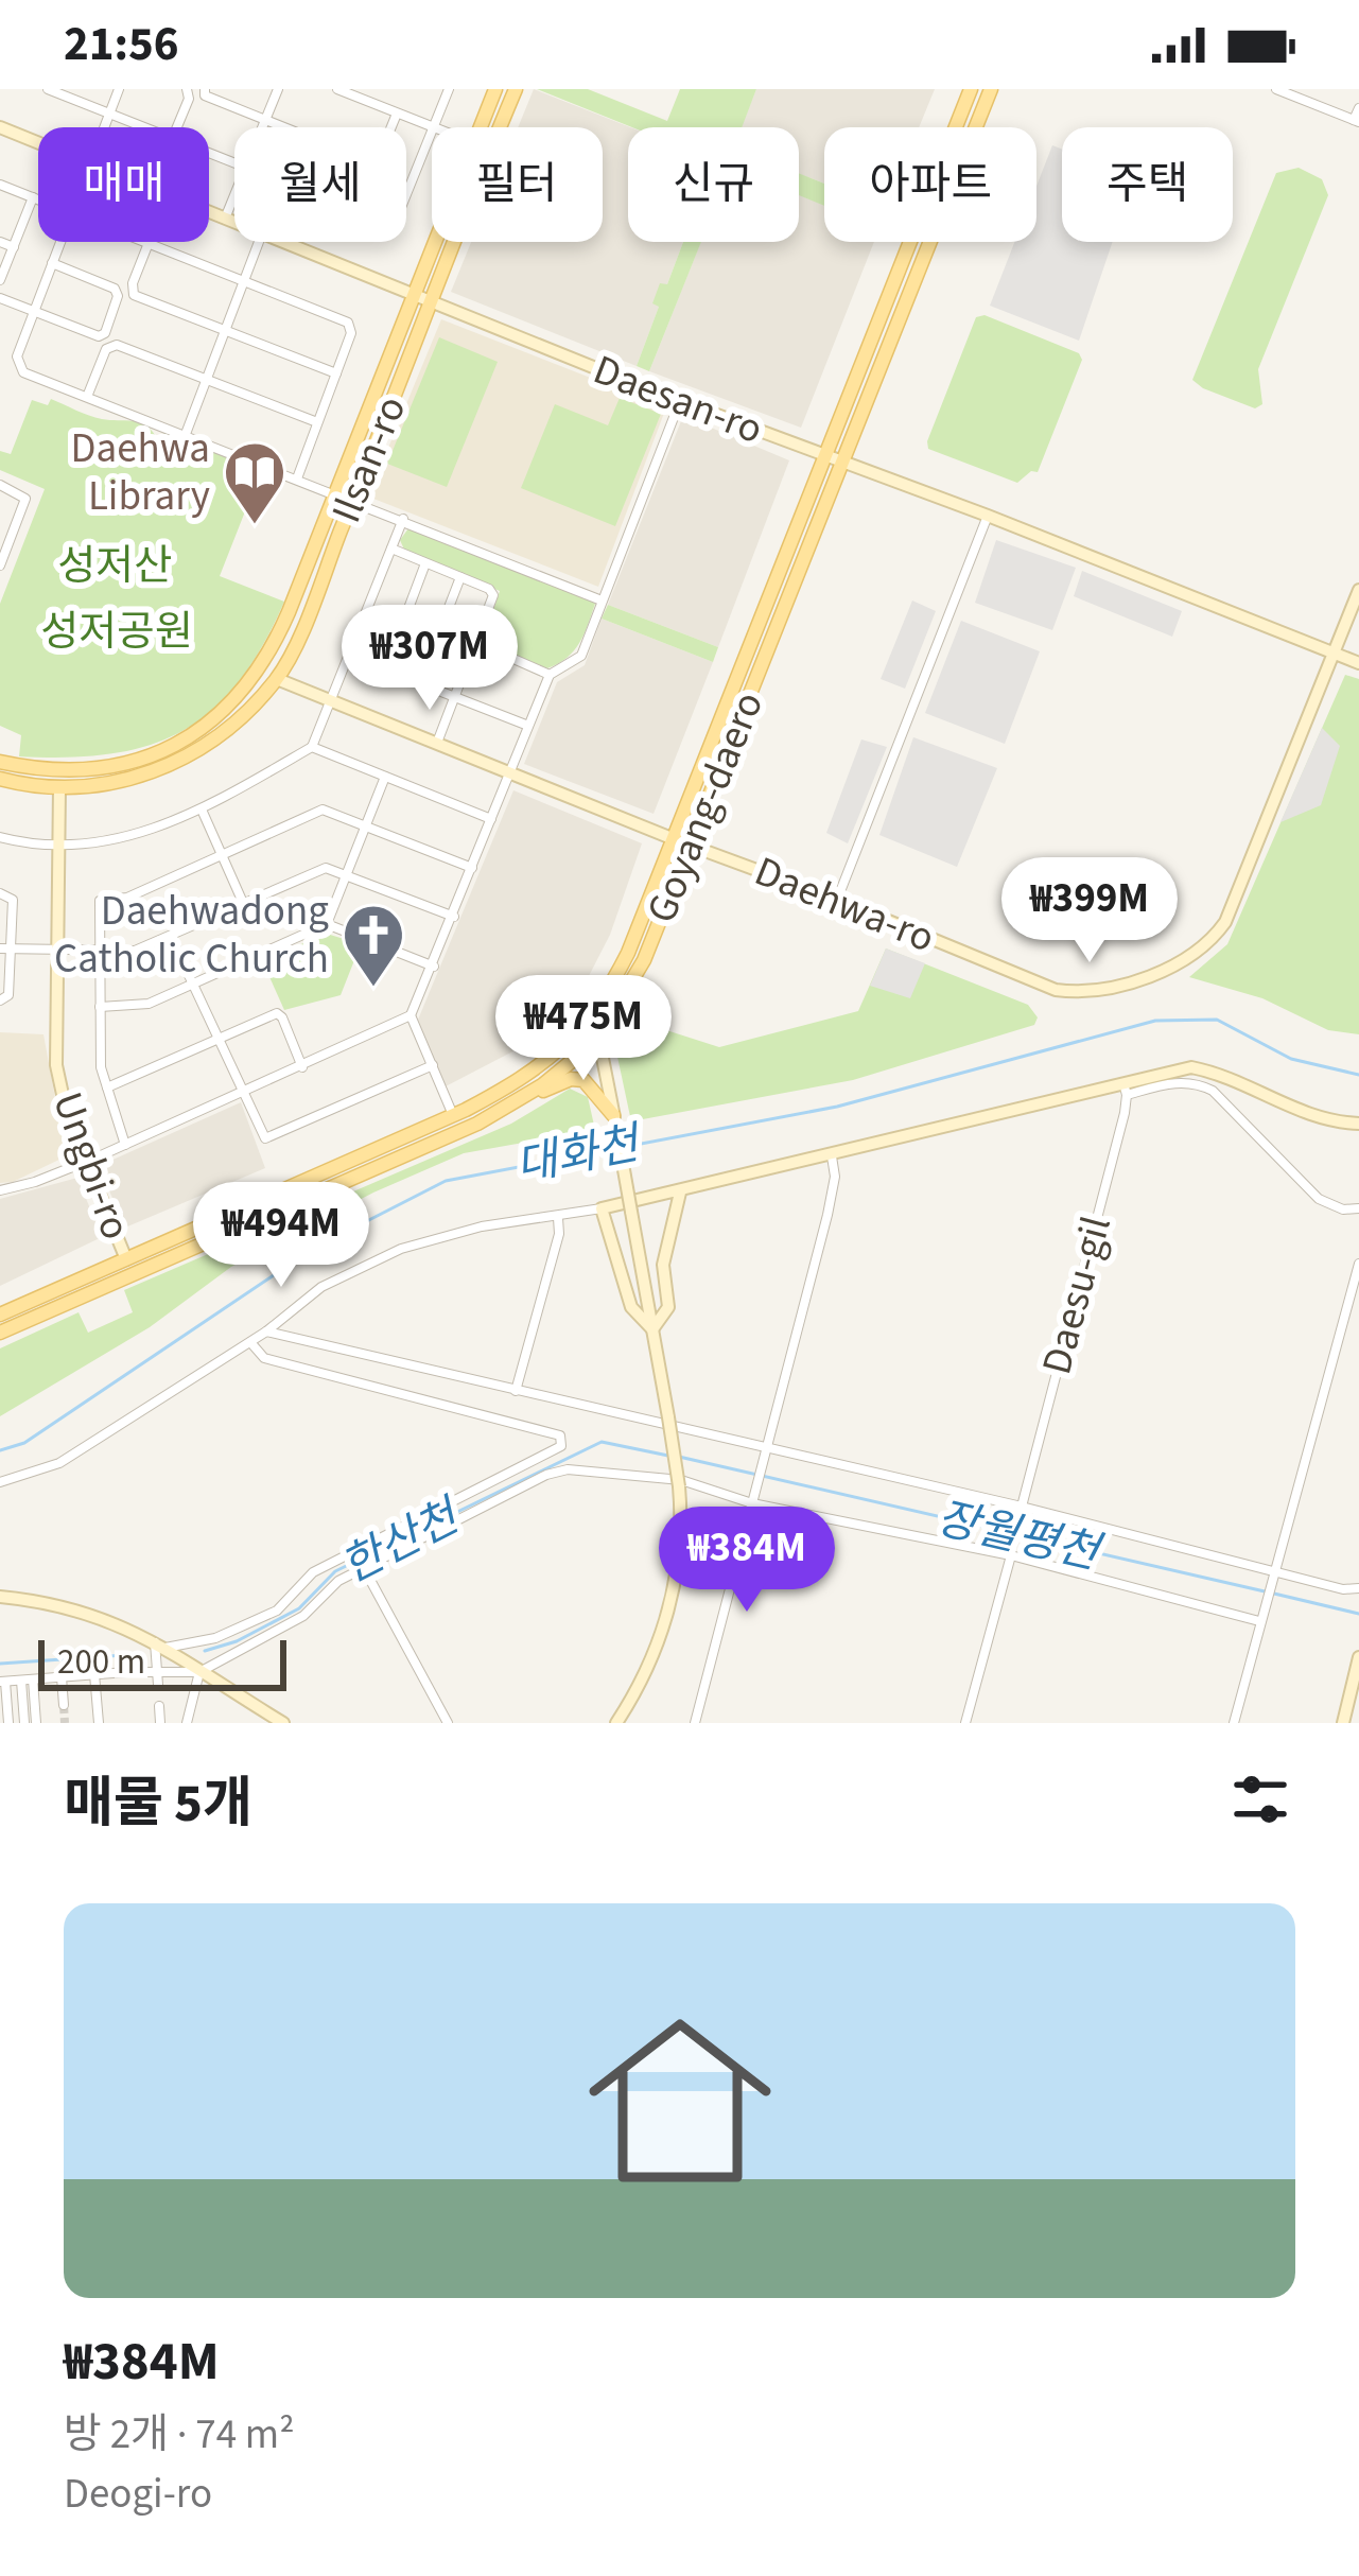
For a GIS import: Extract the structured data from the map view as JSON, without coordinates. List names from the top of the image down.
{
  "streets": {
    "main road": ["Ilsan-ro", "Goyang-daero"],
    "street": [
      "Daesan-ro",
      "Daehwa-ro",
      "Ungbi-ro",
      "Daesu-gil"
    ]
  },
  "crossings": [
    ["Daesan-ro", "Ilsan-ro"],
    ["Daesan-ro", "Goyang-daero"],
    ["Daesan-ro", "Daehwa-ro"],
    ["Ilsan-ro", "Ungbi-ro"],
    ["Goyang-daero", "Daehwa-ro"],
    ["Goyang-daero", "Ungbi-ro"]
  ],
  "water": ["대화천", "장월평천", "한산천"],
  "parks": ["성저산", "성저공원"],
  "places": {
    "library": ["Daehwa Library"],
    "church": ["Daehwadong Catholic Church"]
  },
  "scale_bar": "200 m",
  "page": {
    "status": "21:56",
    "chip": [
      "매매",
      "월세",
      "필터",
      "신규",
      "아파트",
      "주택"
    ],
    "price": [
      "₩307M",
      "₩399M",
      "₩475M",
      "₩494M",
      "₩384M"
    ],
    "scale": "200 m",
    "heading": "매물 5개",
    "list": [
      {
        "name": "₩384M",
        "note": "방 2개 · 74 m² · Deogi-ro"
      }
    ]
  }
}
